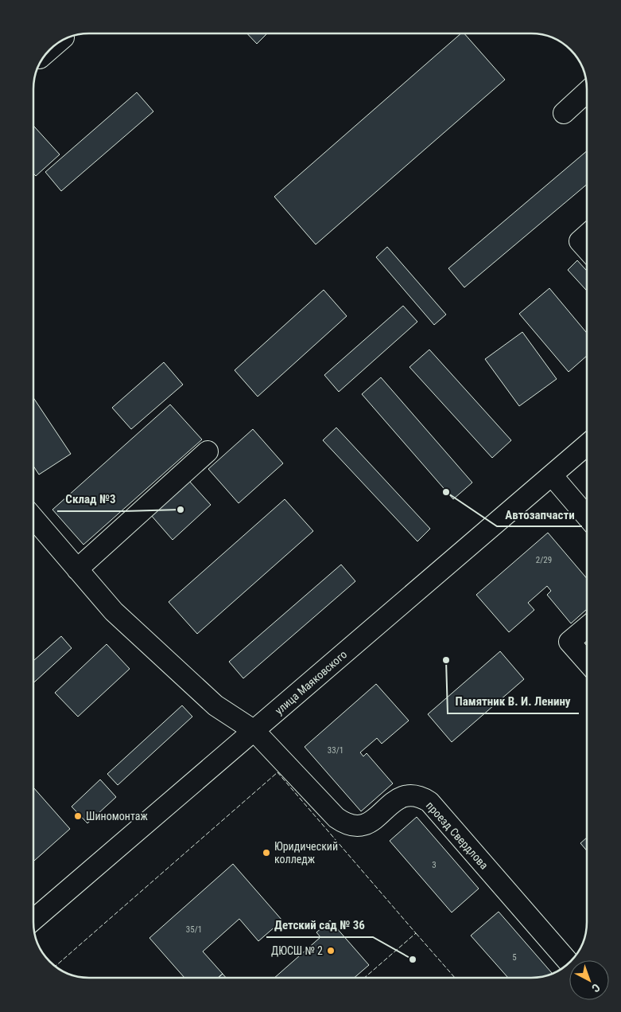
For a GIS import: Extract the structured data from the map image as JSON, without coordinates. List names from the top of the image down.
{
  "streets": {
    "street": ["улица Маяковского", "проезд Свердлова"]
  },
  "crossings": [
    ["улица Маяковского", "проезд Свердлова"]
  ],
  "places": [
    "Автозапчасти",
    "Склад №3",
    "Памятник В. И. Ленину",
    "Шиномонтаж",
    "Юридический колледж",
    "ДЮСШ № 2",
    "Детский сад № 36"
  ],
  "house_numbers": [
    "2/29",
    "33/1",
    "3",
    "35/1",
    "5"
  ],
  "north": "bottom right"
}
